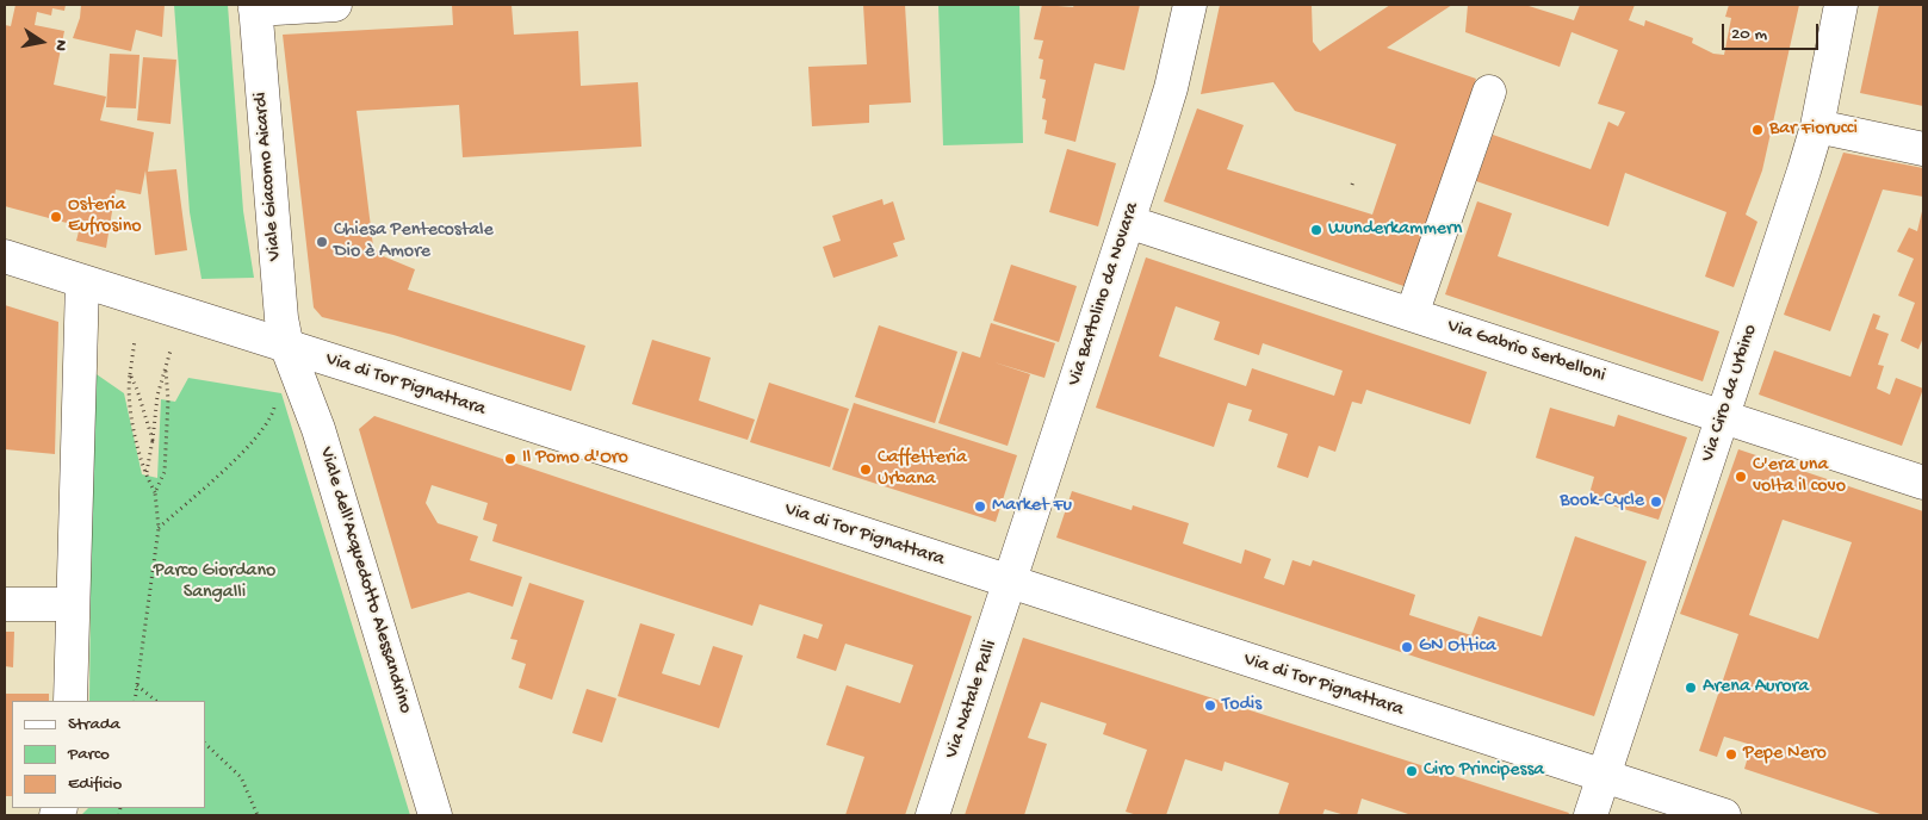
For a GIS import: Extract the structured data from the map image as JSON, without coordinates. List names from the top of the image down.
{
  "streets": {
    "street": [
      "Viale Giacomo Aicardi",
      "Via Bartolino da Novara",
      "Via Gabrio Serbelloni",
      "Via di Tor Pignattara",
      "Via Ciro da Urbino",
      "Viale dell'Acquedotto Alessandrino",
      "Via Natale Palli"
    ]
  },
  "crossings": [
    ["Viale Giacomo Aicardi", "Via di Tor Pignattara"],
    ["Viale Giacomo Aicardi", "Viale dell'Acquedotto Alessandrino"],
    ["Via Bartolino da Novara", "Via Gabrio Serbelloni"],
    ["Via Bartolino da Novara", "Via di Tor Pignattara"],
    ["Via Bartolino da Novara", "Via Natale Palli"],
    ["Via Gabrio Serbelloni", "Via Ciro da Urbino"],
    ["Via di Tor Pignattara", "Via Ciro da Urbino"],
    ["Via di Tor Pignattara", "Viale dell'Acquedotto Alessandrino"],
    ["Via di Tor Pignattara", "Via Natale Palli"]
  ],
  "parks": ["Parco Giordano Sangalli"],
  "places": [
    "Bar Fiorucci",
    "Osteria Eufrosino",
    "Wunderkammern",
    "Chiesa Pentecostale Dio è Amore",
    "Il Pomo d'Oro",
    "Caffetteria Urbana",
    "C'era una volta il covo",
    "Book-Cycle",
    "Market Fu",
    "GN Ottica",
    "Arena Aurora",
    "Todis",
    "Pepe Nero",
    "Ciro Principessa"
  ],
  "legend": ["Strada", "Parco", "Edificio"],
  "scale_bar": "20 m",
  "north": "right"
}
